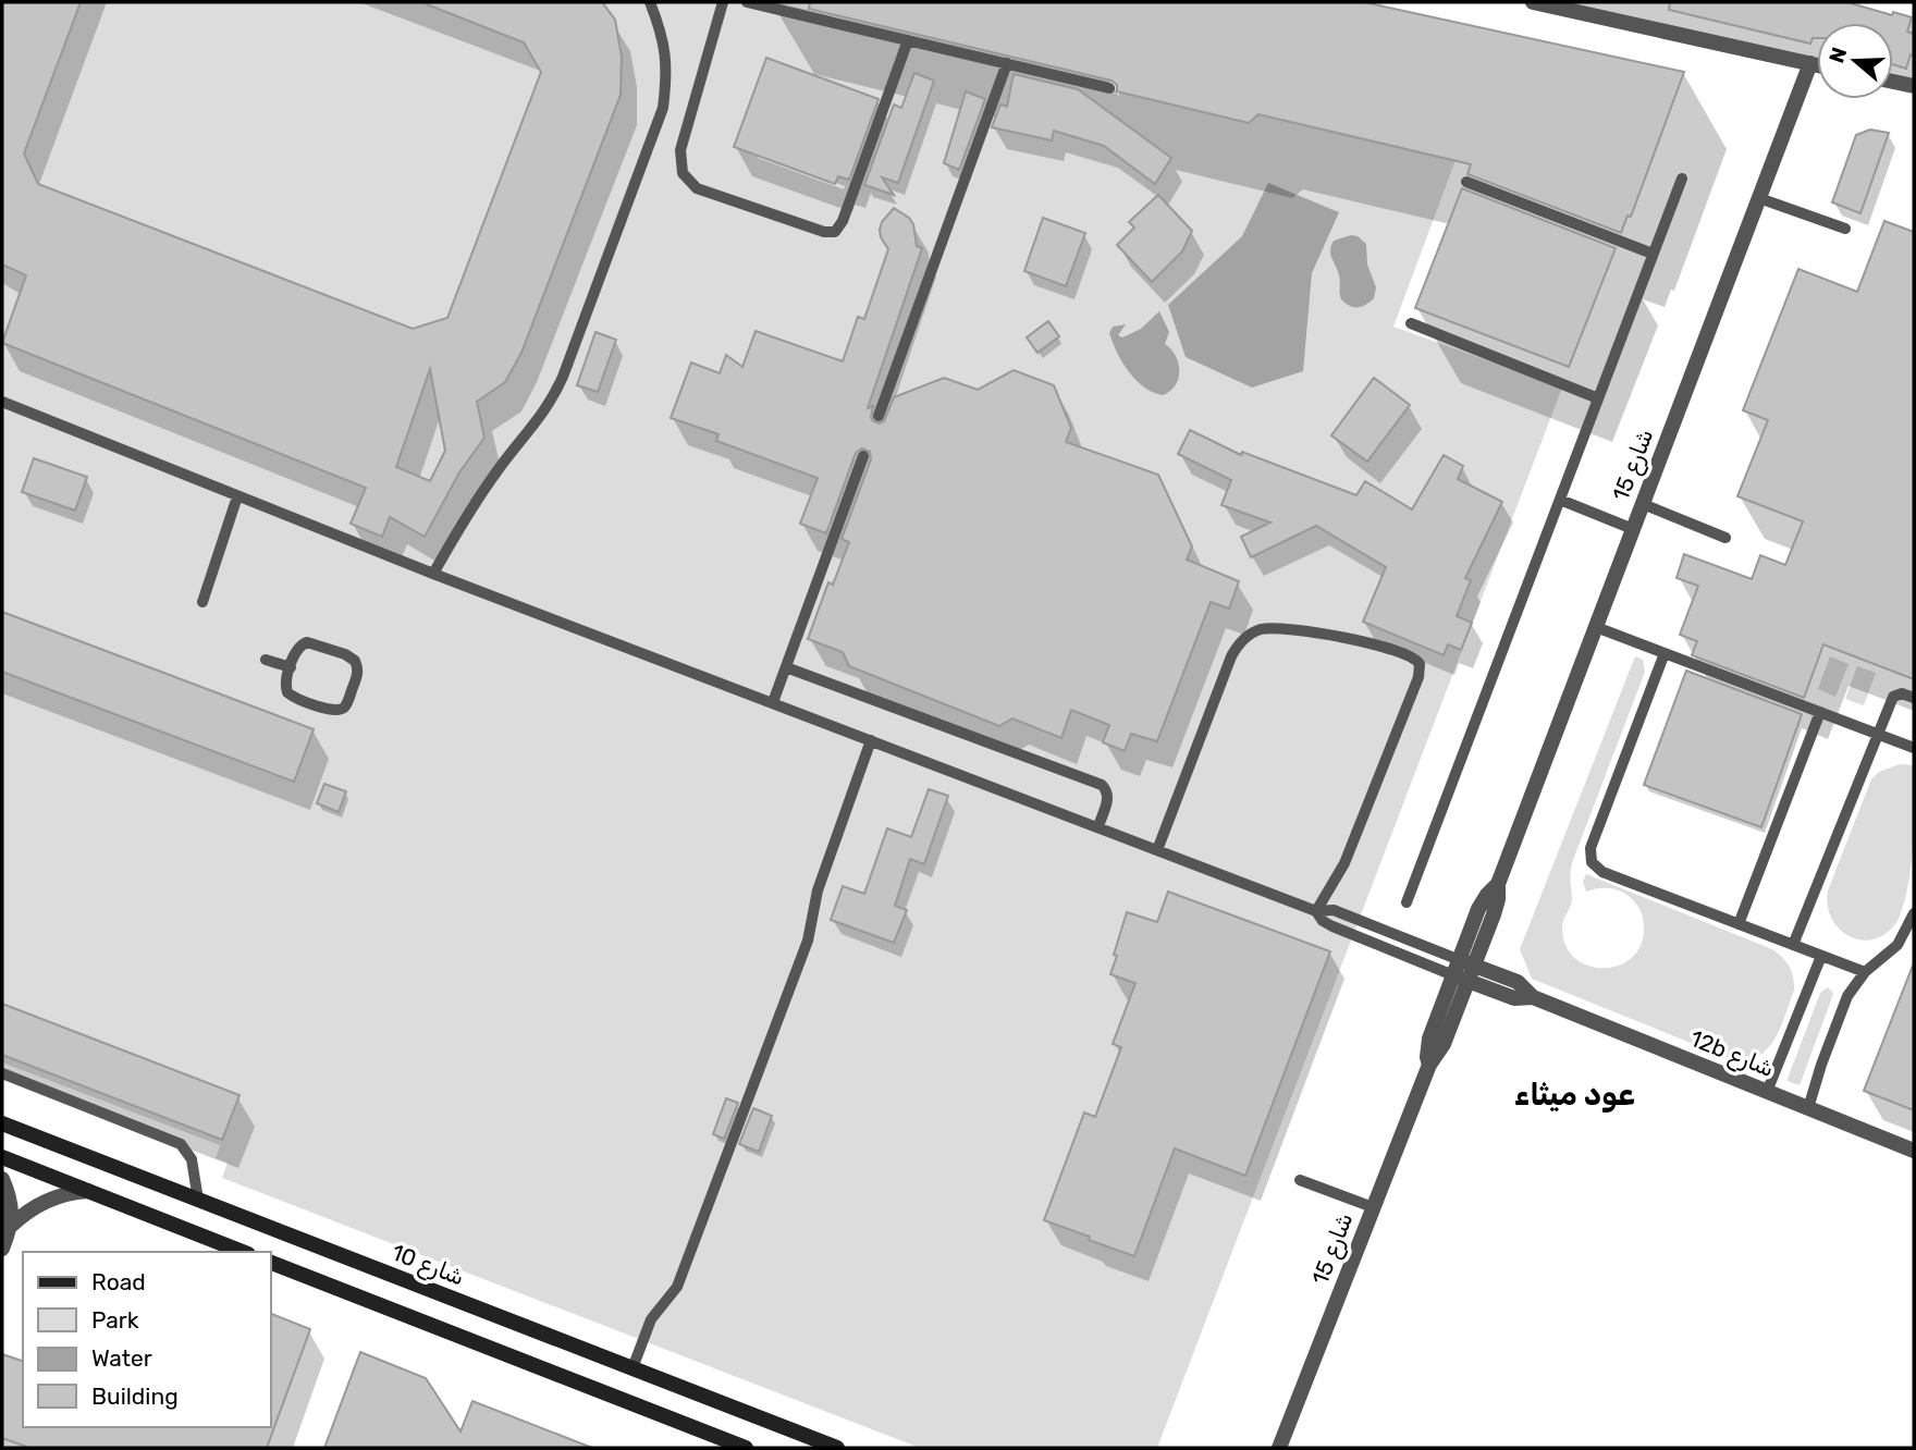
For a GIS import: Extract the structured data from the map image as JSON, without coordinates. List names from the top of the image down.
{
  "streets": {
    "main road": ["شارع 10"],
    "street": ["شارع 15", "12b شارع"]
  },
  "crossings": [
    ["شارع 15", "12b شارع"]
  ],
  "districts": ["عود ميثاء"],
  "legend": [
    "Road",
    "Park",
    "Water",
    "Building"
  ],
  "north": "left"
}
